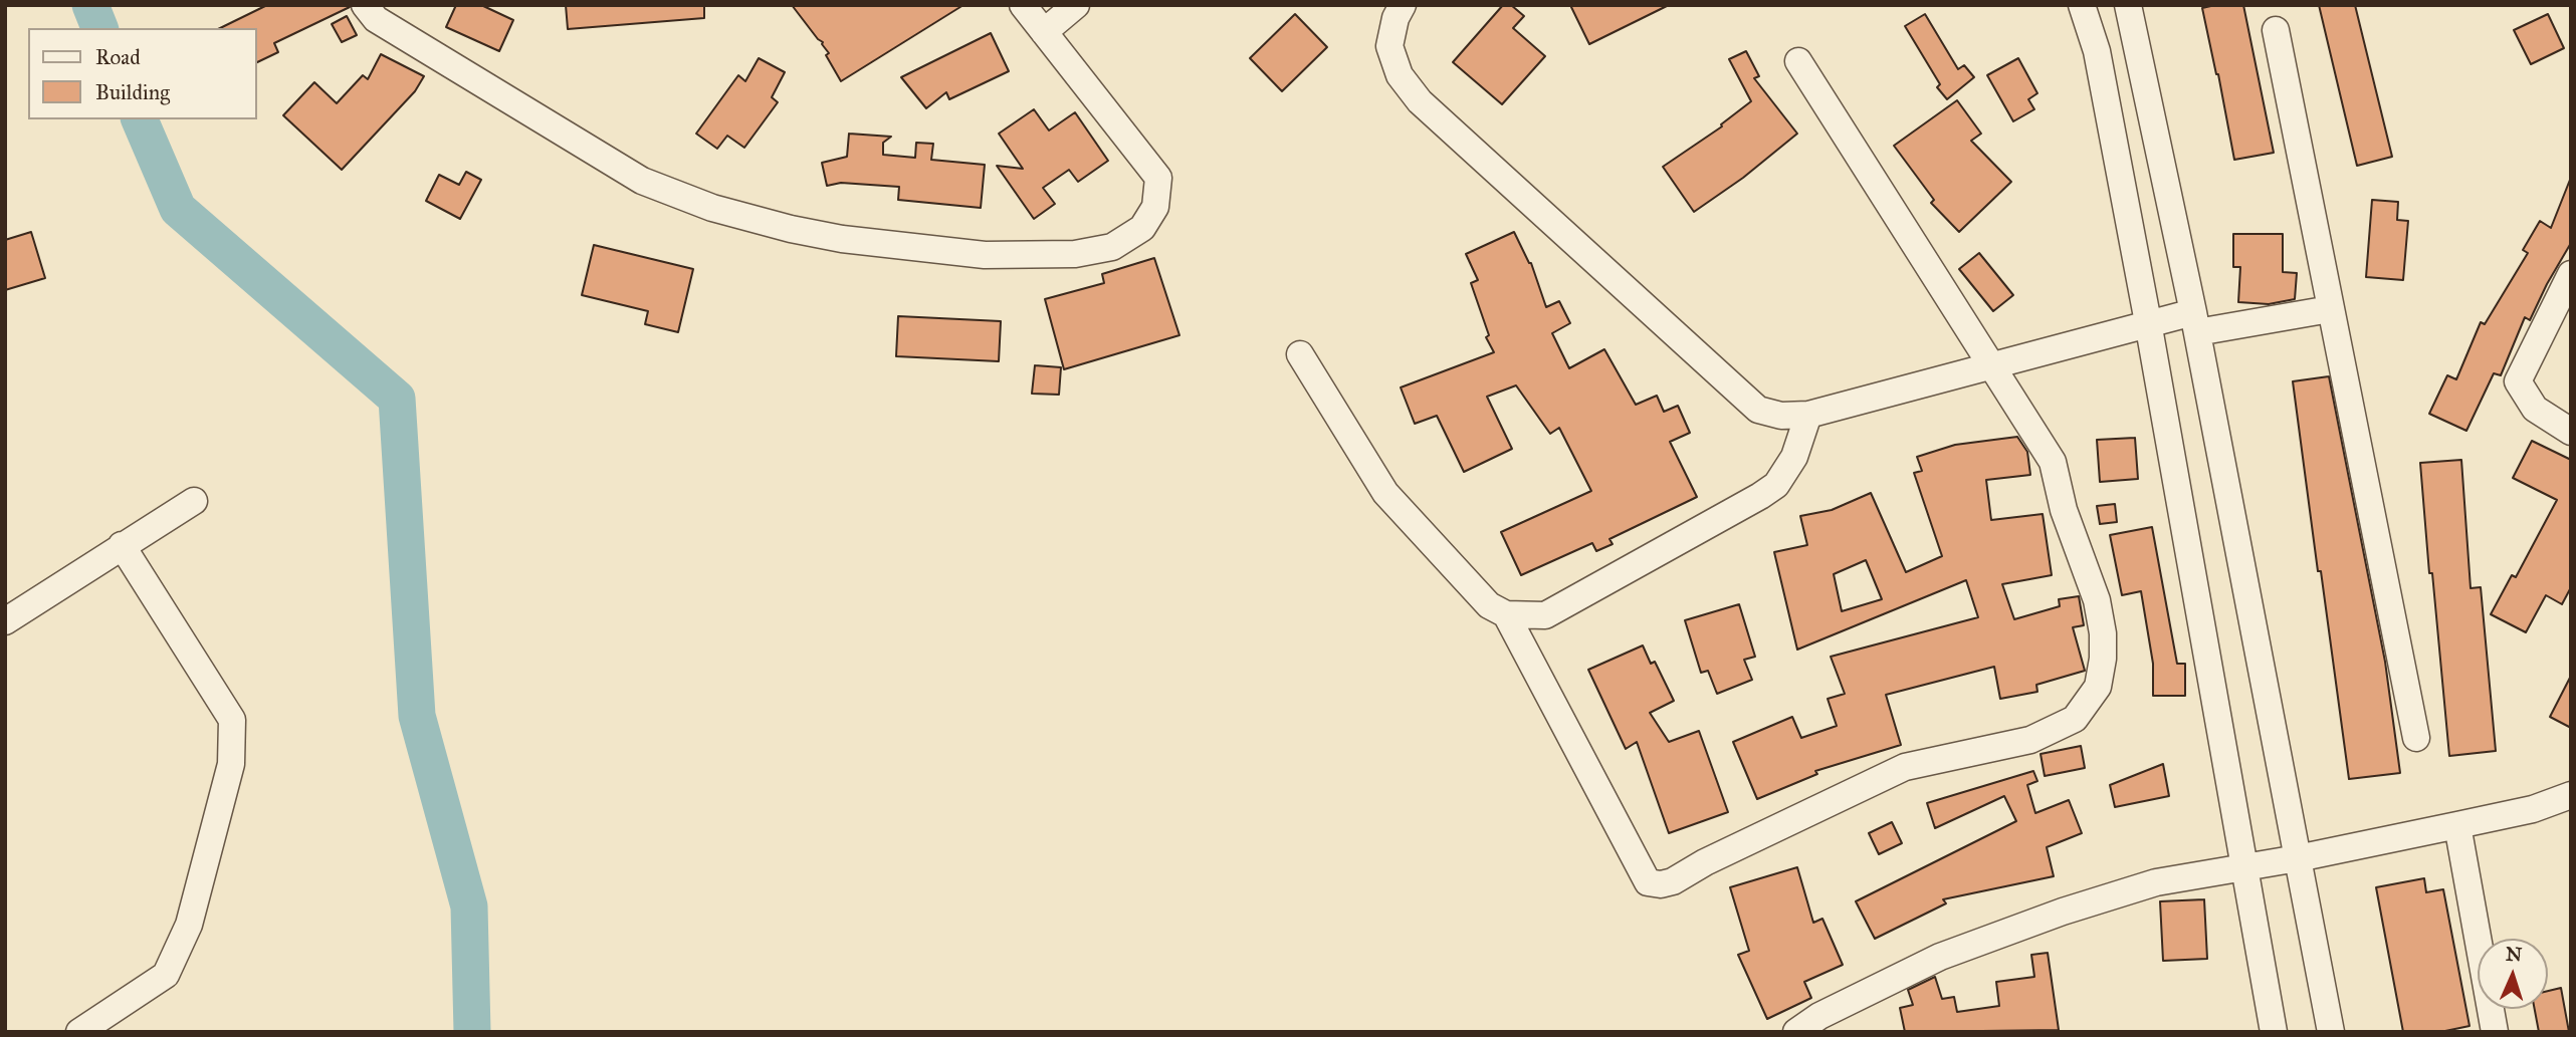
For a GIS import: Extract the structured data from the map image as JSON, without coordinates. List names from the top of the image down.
{
  "legend": ["Road", "Building"],
  "north": "top"
}
